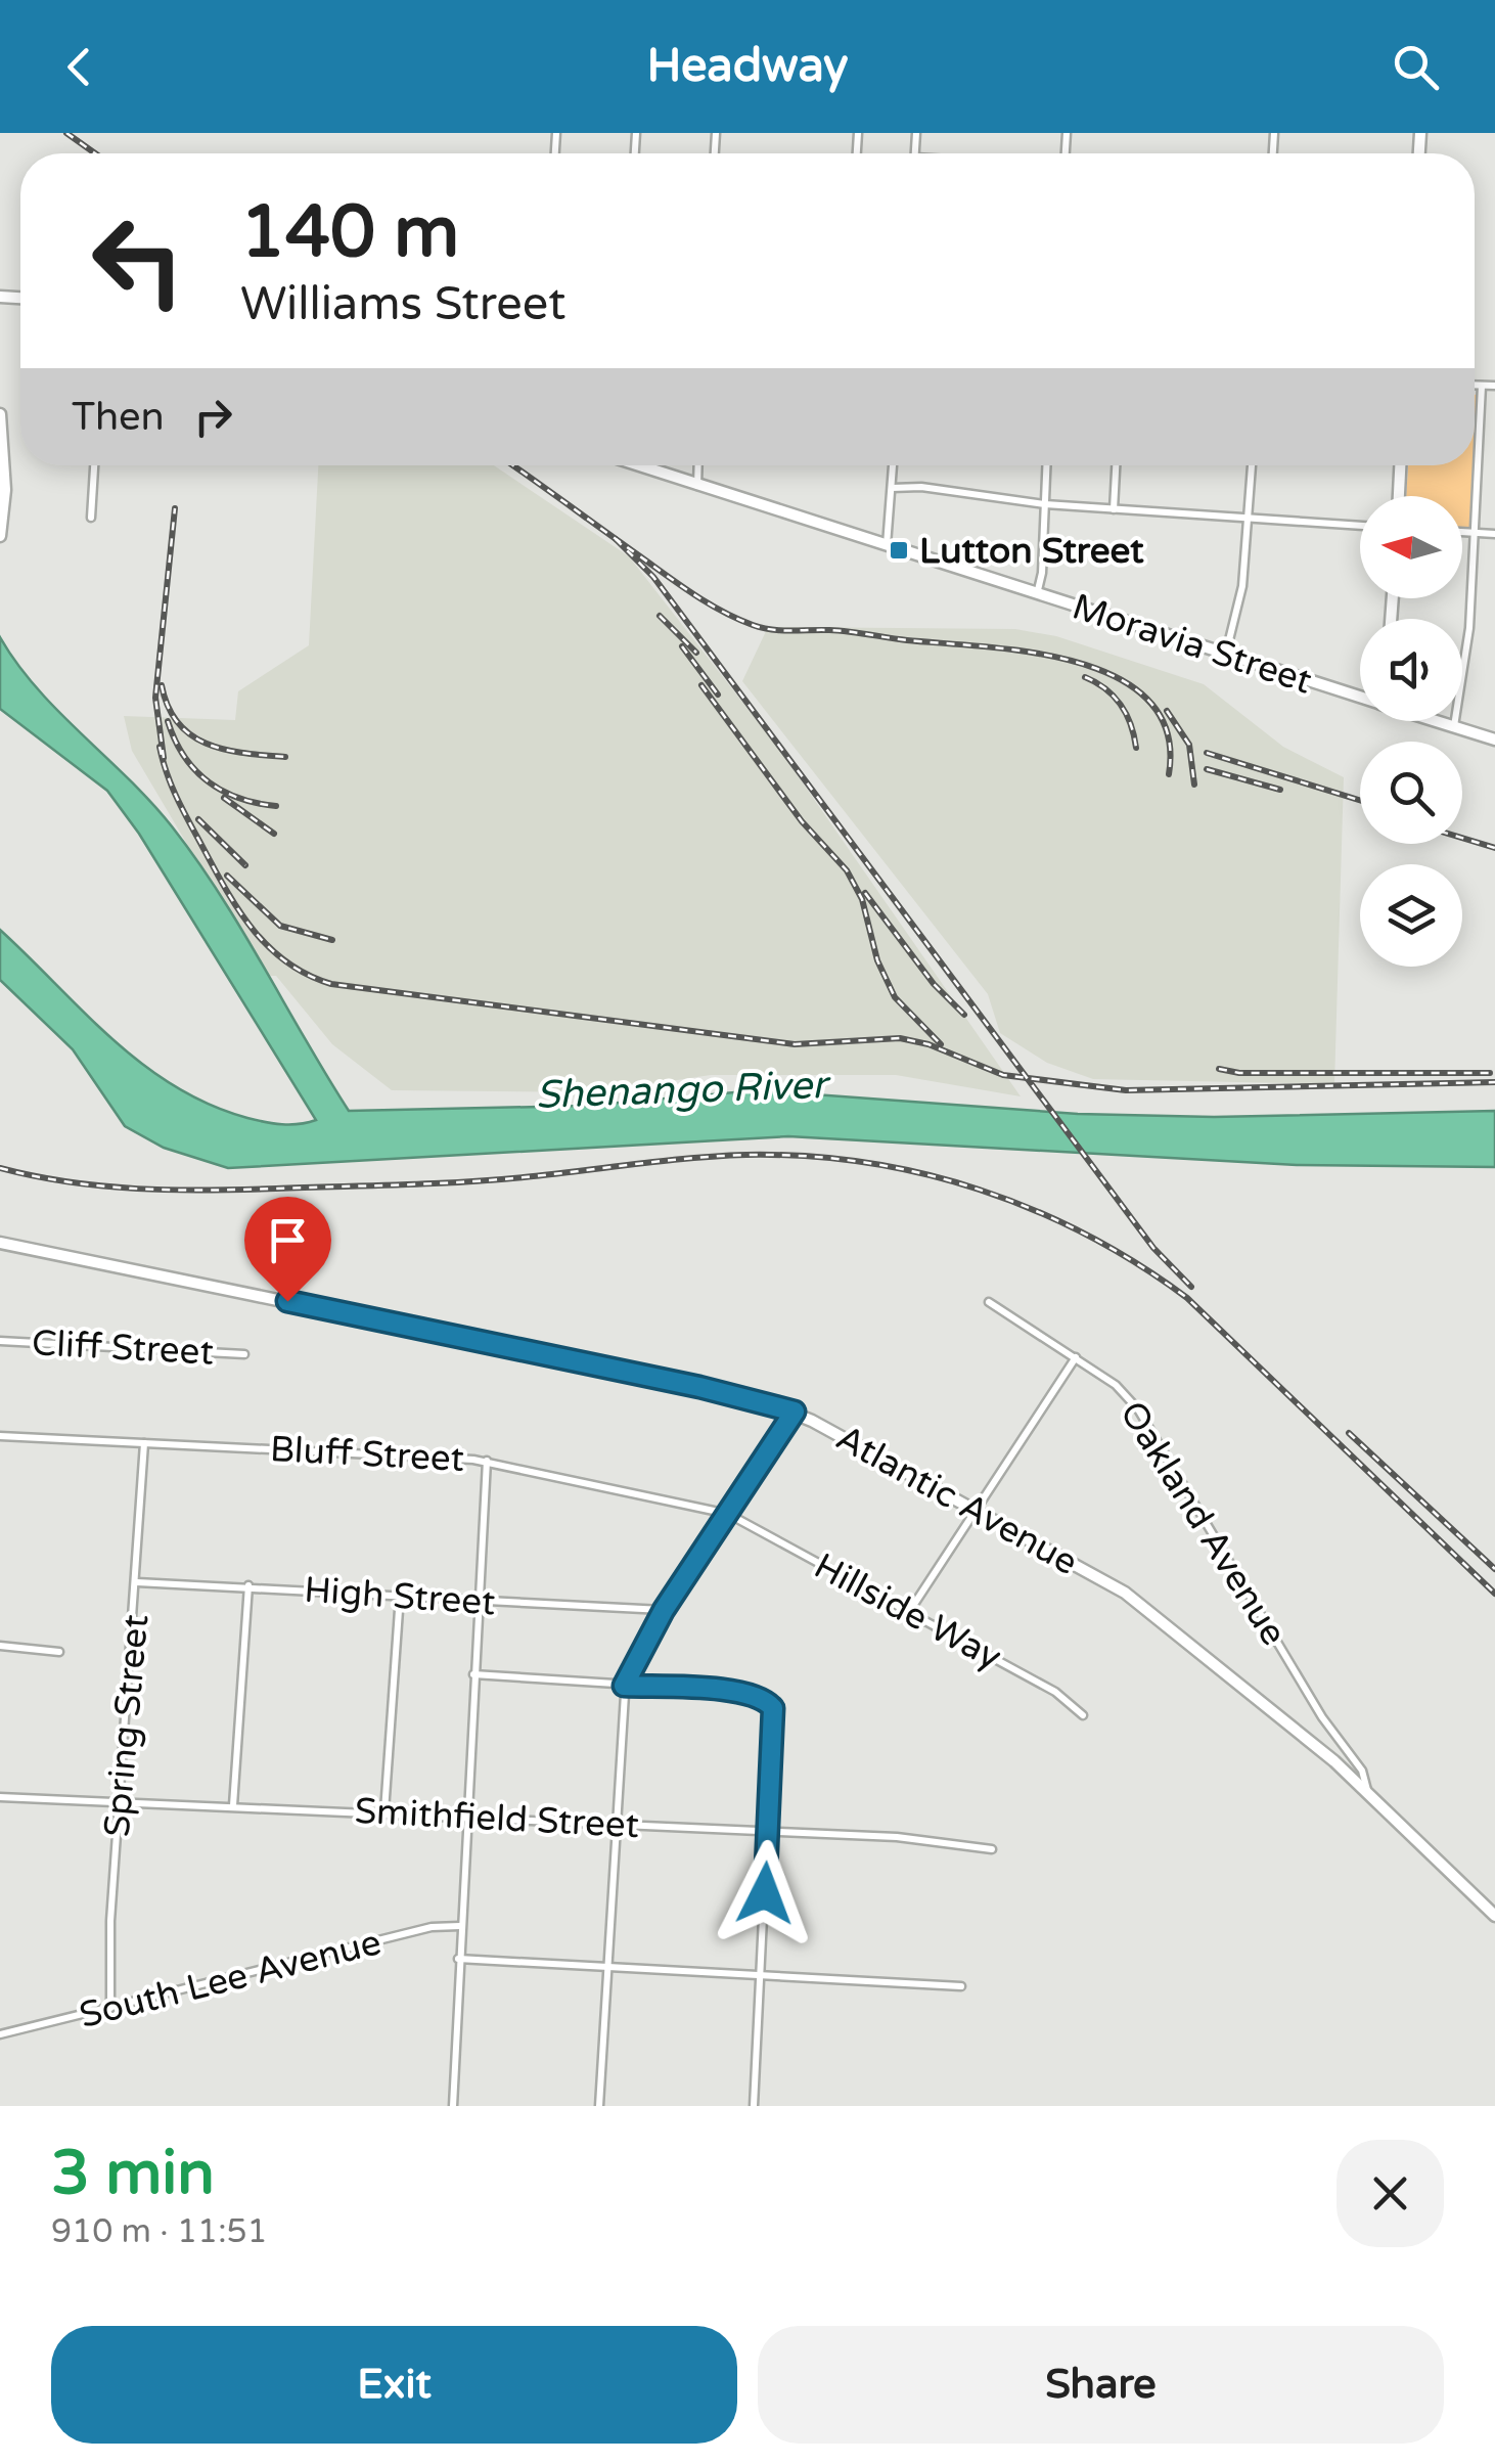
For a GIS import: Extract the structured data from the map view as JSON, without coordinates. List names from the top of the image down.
{
  "streets": {
    "street": [
      "Moravia Street",
      "Cliff Street",
      "Bluff Street",
      "Atlantic Avenue",
      "Oakland Avenue",
      "High Street",
      "Hillside Way",
      "Spring Street",
      "Smithfield Street",
      "South Lee Avenue"
    ]
  },
  "crossings": [
    ["Bluff Street", "Hillside Way"],
    ["Bluff Street", "Spring Street"],
    ["Atlantic Avenue", "Oakland Avenue"],
    ["High Street", "Spring Street"],
    ["Spring Street", "Smithfield Street"],
    ["Spring Street", "South Lee Avenue"]
  ],
  "water": ["Shenango River"],
  "places": {
    "transit": ["Lutton Street"]
  },
  "north": "left",
  "page": {
    "header": "Headway",
    "turn": ["140 m", "Williams Street"],
    "then": "Then",
    "heading": ["3 min", "910 m · 11:51"],
    "buttons": ["Exit", "Share"]
  }
}
